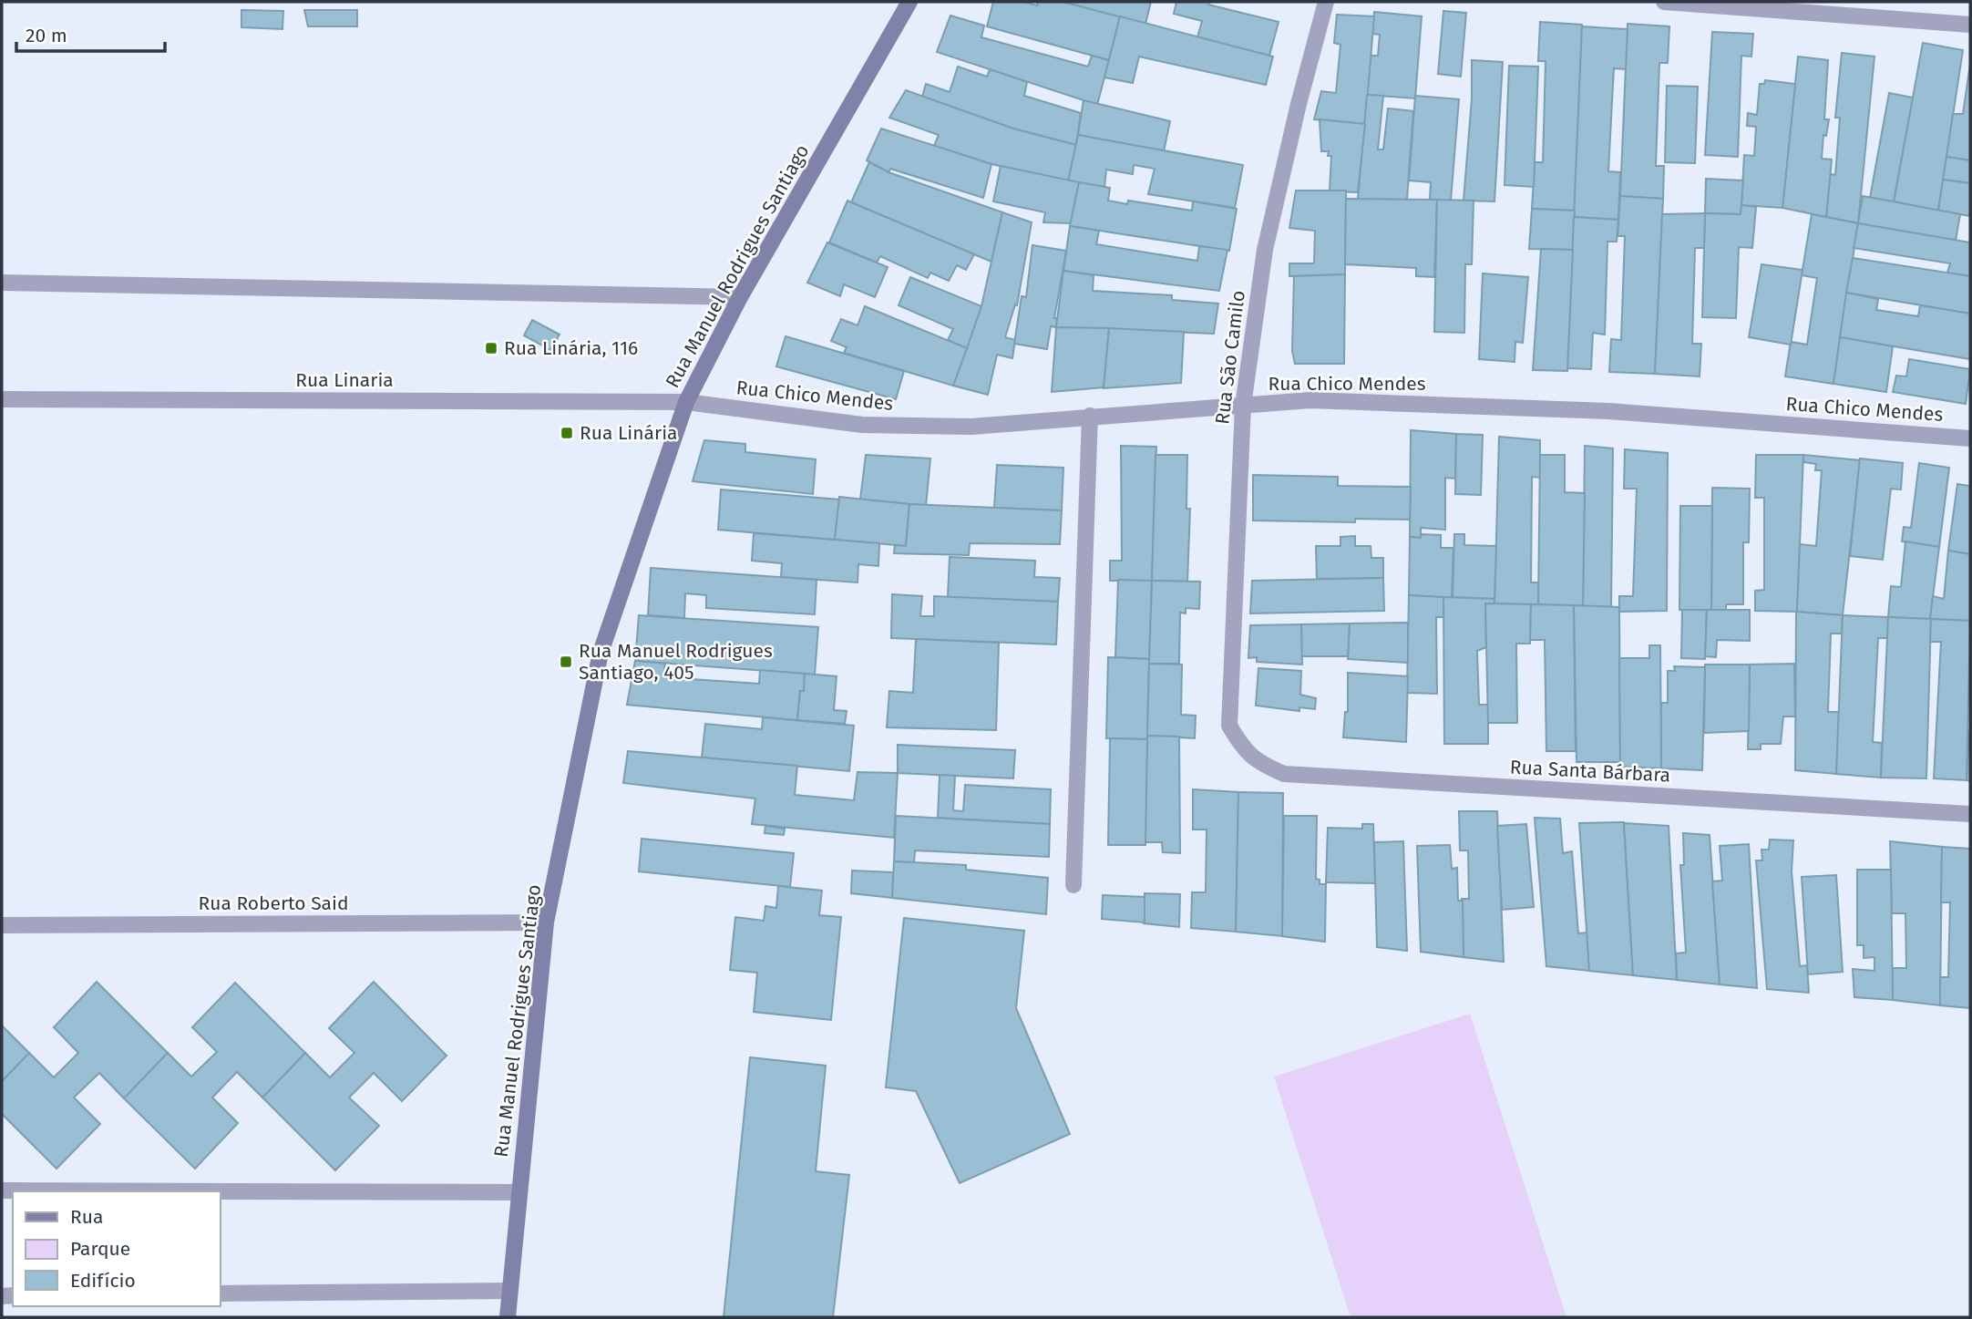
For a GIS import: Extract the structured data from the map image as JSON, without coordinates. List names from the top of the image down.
{
  "streets": {
    "main road": ["Rua Manuel Rodrigues Santiago"],
    "street": [
      "Rua São Camilo",
      "Rua Linaria",
      "Rua Chico Mendes",
      "Rua Santa Bárbara",
      "Rua Roberto Said"
    ]
  },
  "crossings": [
    ["Rua Manuel Rodrigues Santiago", "Rua Linaria"],
    ["Rua Manuel Rodrigues Santiago", "Rua Chico Mendes"],
    ["Rua Manuel Rodrigues Santiago", "Rua Roberto Said"],
    ["Rua São Camilo", "Rua Chico Mendes"],
    ["Rua São Camilo", "Rua Santa Bárbara"],
    ["Rua Linaria", "Rua Chico Mendes"]
  ],
  "places": {
    "transit": ["Rua Linária, 116", "Rua Linária", "Rua Manuel Rodrigues Santiago, 405"]
  },
  "legend": ["Rua", "Parque", "Edifício"],
  "scale_bar": "20 m"
}
